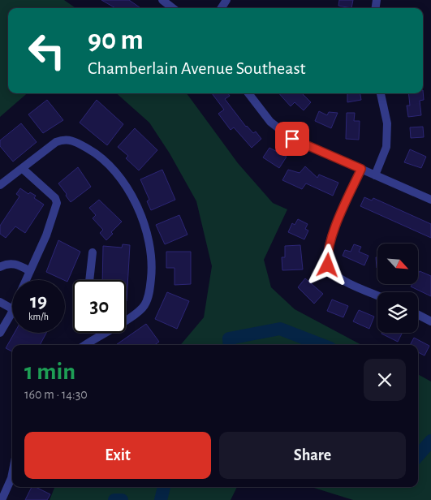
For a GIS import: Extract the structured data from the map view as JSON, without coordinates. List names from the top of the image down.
{
  "north": "bottom right",
  "page": {
    "turn": ["90 m", "Chamberlain Avenue Southeast"],
    "speed": "19 km/h",
    "limit": "30",
    "heading": ["1 min", "160 m · 14:30"],
    "buttons": ["Exit", "Share"]
  }
}
